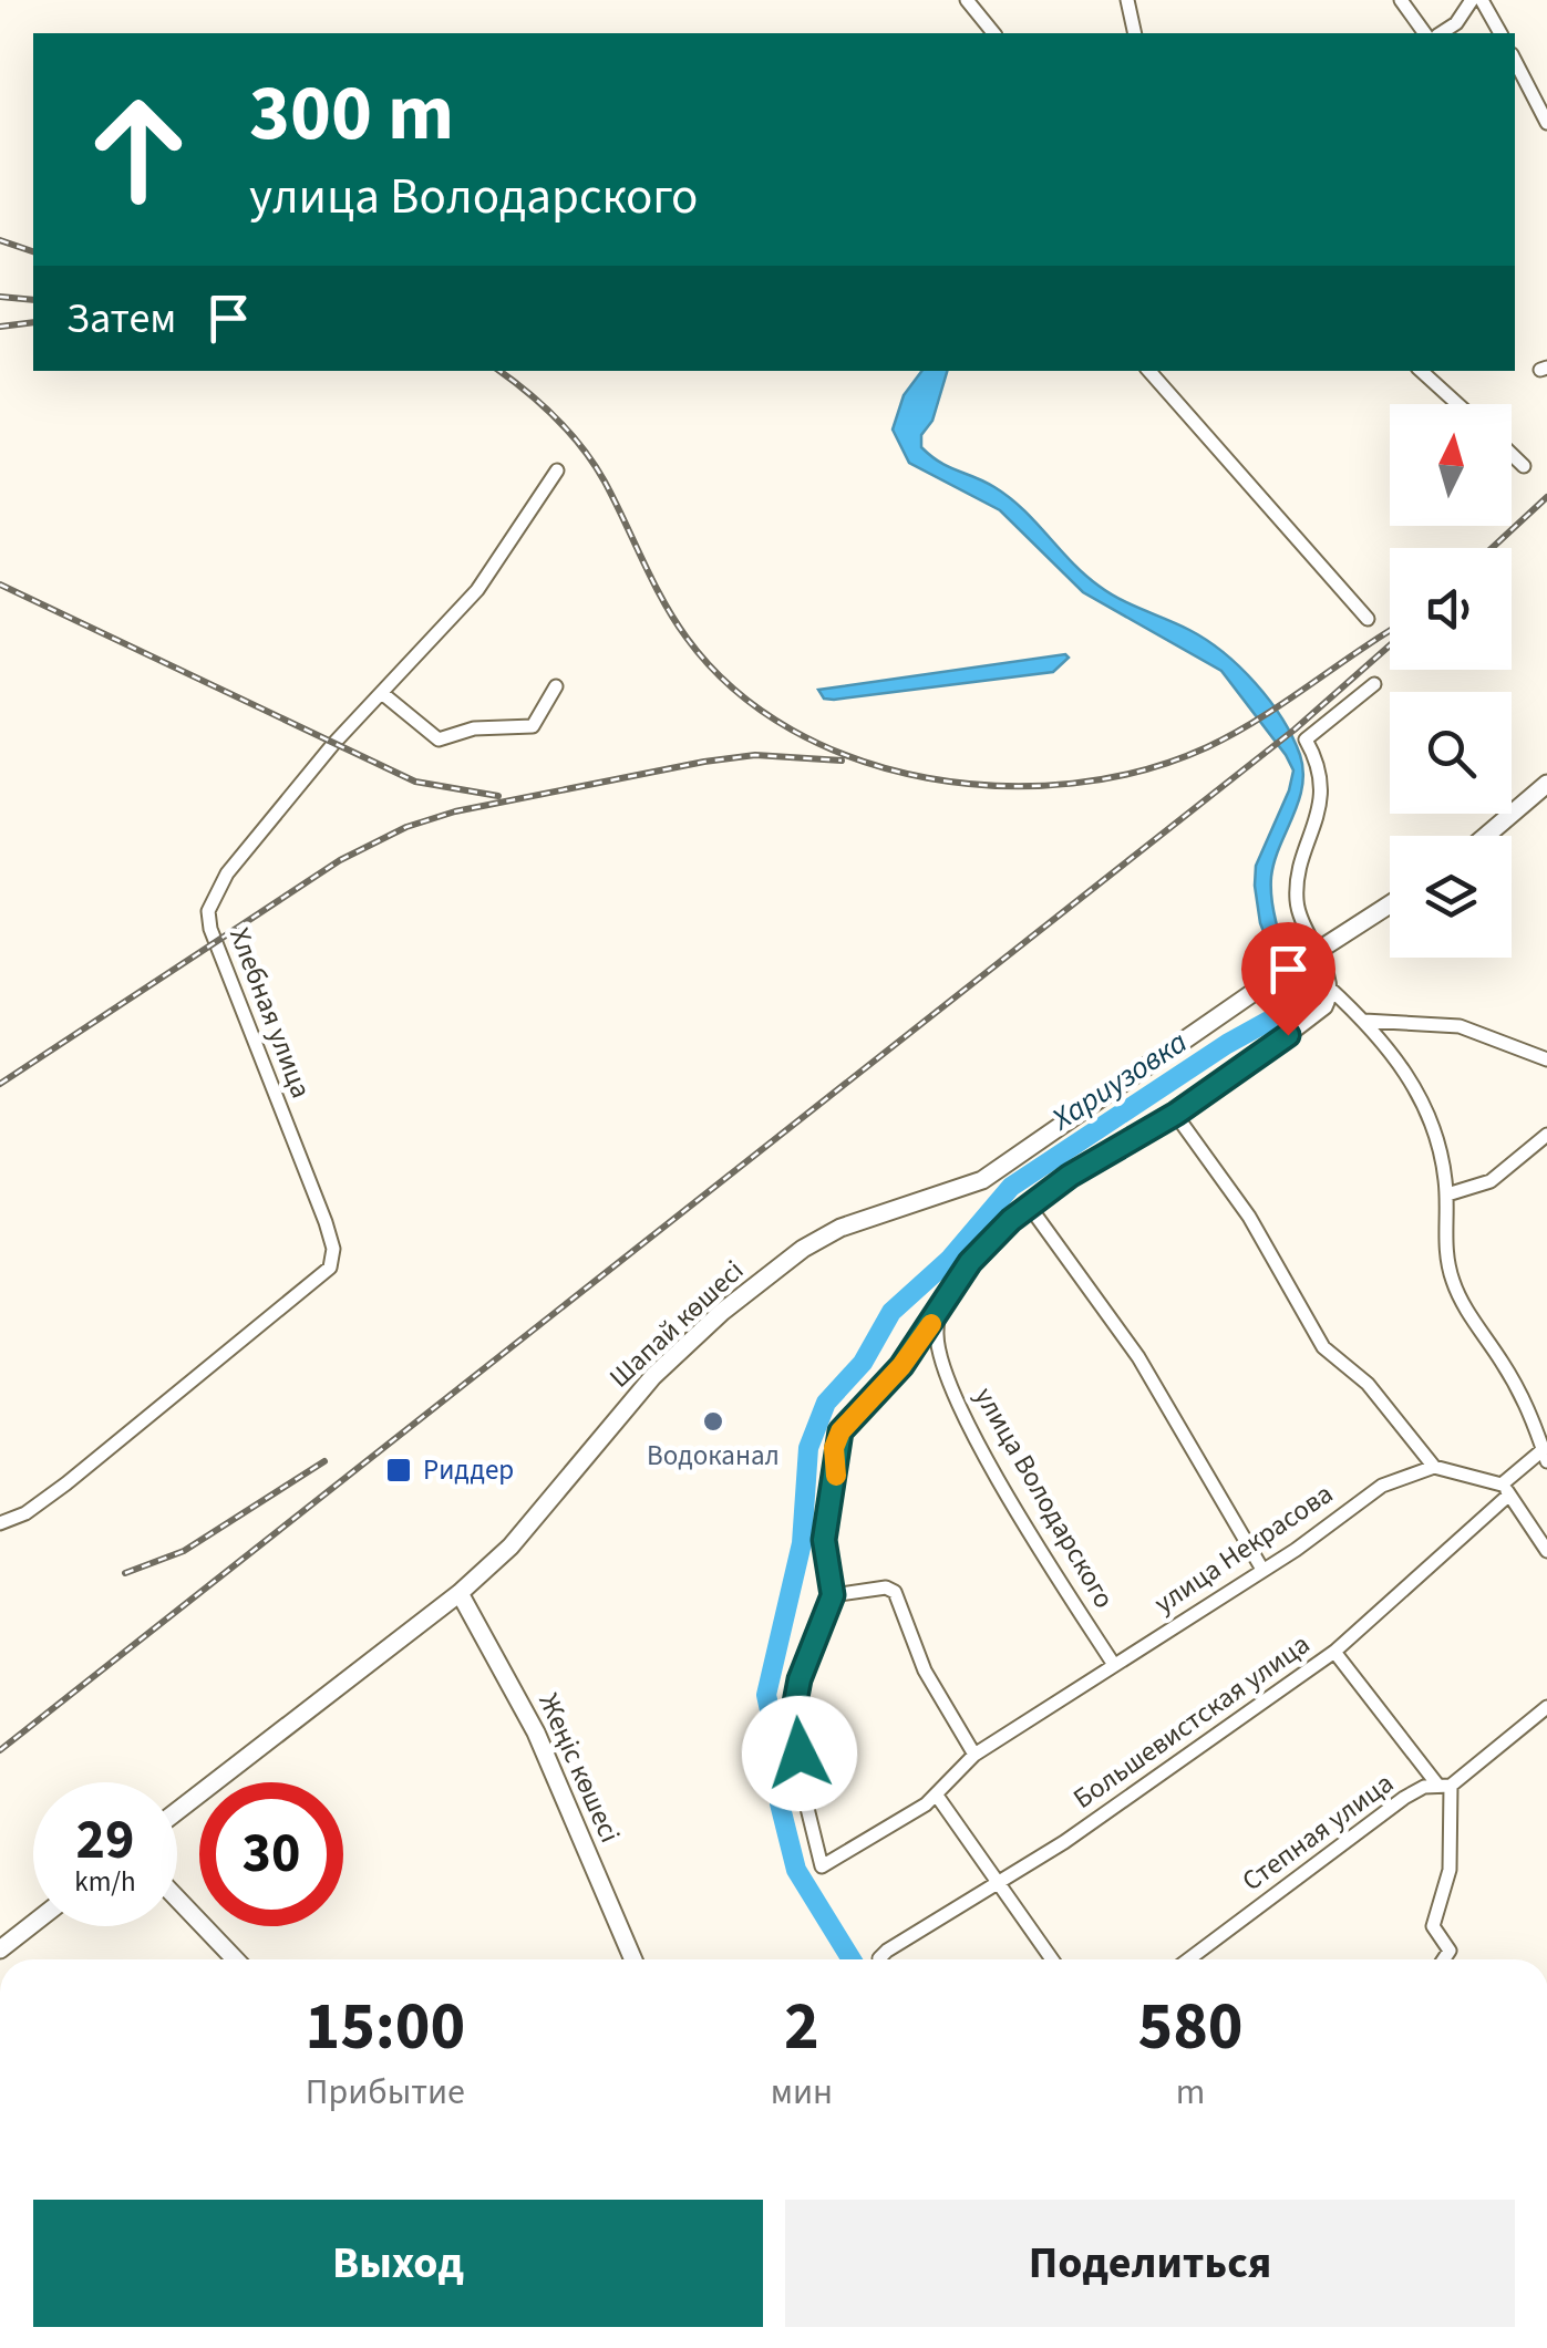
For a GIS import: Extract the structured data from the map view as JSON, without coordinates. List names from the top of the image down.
{
  "streets": {
    "street": [
      "Хлебная улица",
      "Шапай көшесі",
      "улица Володарского",
      "улица Некрасова",
      "Большевистская улица",
      "Жеңіс көшесі",
      "Степная улица"
    ]
  },
  "crossings": [
    ["Шапай көшесі", "Жеңіс көшесі"],
    ["улица Володарского", "улица Некрасова"]
  ],
  "water": ["Хариузовка"],
  "places": {
    "other": ["Водоканал"],
    "transit": ["Риддер"]
  },
  "north": "top",
  "page": {
    "turn": ["300 m", "улица Володарского"],
    "then": "Затем",
    "speed": "29 km/h",
    "limit": "30",
    "eta": [
      "15:00",
      "Прибытие",
      "2",
      "мин",
      "580",
      "m"
    ],
    "buttons": ["Выход", "Поделиться"]
  }
}
